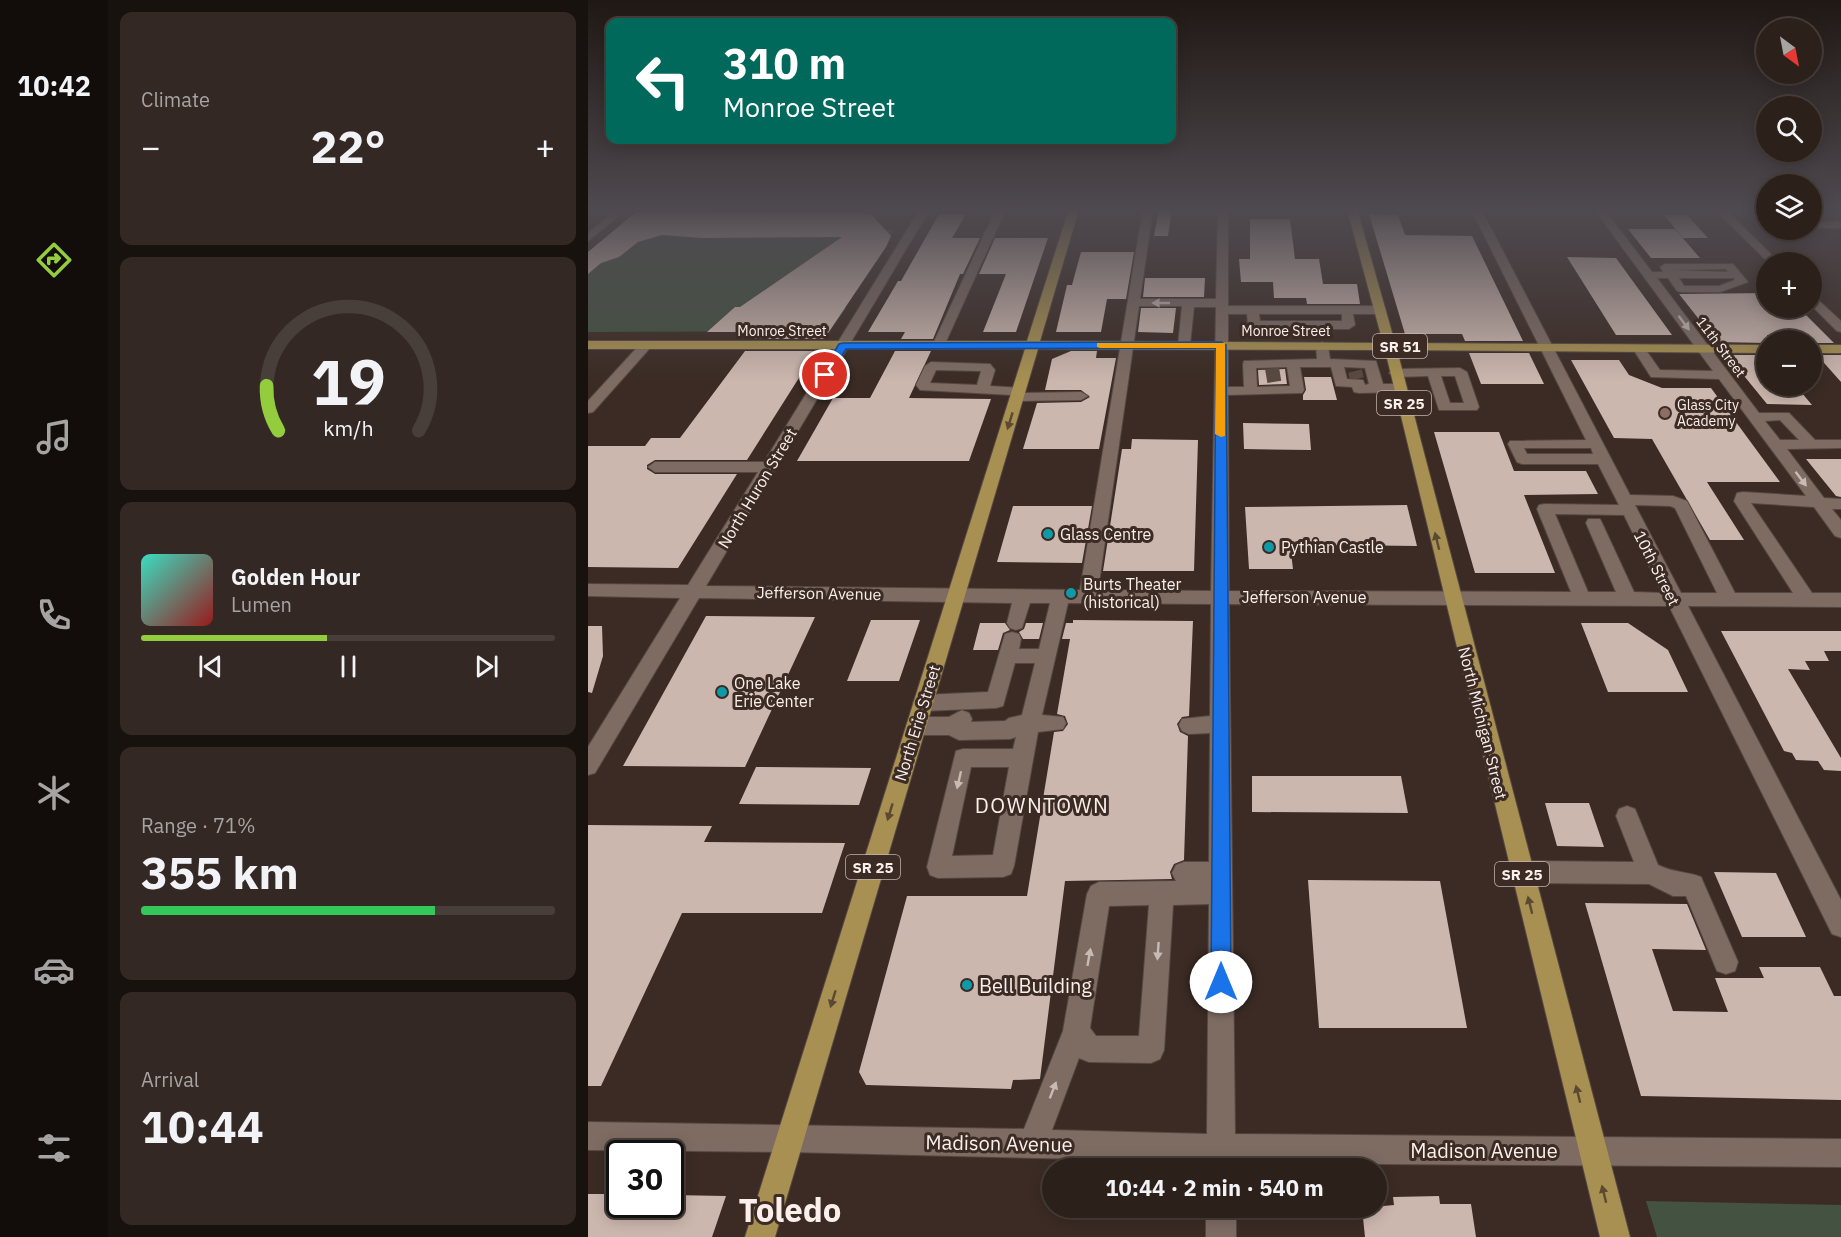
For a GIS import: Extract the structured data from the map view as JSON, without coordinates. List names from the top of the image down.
{
  "streets": {
    "main road": [
      "Monroe Street",
      "SR 51",
      "SR 25",
      "North Erie Street",
      "North Michigan Street"
    ],
    "street": [
      "11th Street",
      "North Huron Street",
      "10th Street",
      "Jefferson Avenue",
      "Madison Avenue"
    ]
  },
  "crossings": [
    ["Monroe Street", "11th Street"],
    ["Monroe Street", "North Huron Street"],
    ["Monroe Street", "10th Street"],
    ["Monroe Street", "North Erie Street"],
    ["Monroe Street", "North Michigan Street"],
    ["North Huron Street", "Jefferson Avenue"],
    ["10th Street", "Jefferson Avenue"],
    ["Jefferson Avenue", "North Erie Street"],
    ["Jefferson Avenue", "North Michigan Street"],
    ["North Erie Street", "Madison Avenue"],
    ["North Michigan Street", "Madison Avenue"]
  ],
  "one_way": ["11th Street", "North Erie Street", "North Michigan Street"],
  "districts": ["DOWNTOWN", "Toledo"],
  "places": [
    "Glass City Academy",
    "Glass Centre",
    "Pythian Castle",
    "Burts Theater (historical)",
    "One Lake Erie Center",
    "Bell Building"
  ],
  "north": "bottom right",
  "page": {
    "tabs": "10:42",
    "tile": [
      "Climate",
      ["Range · 71%", "355 km"],
      ["Arrival", "10:44"]
    ],
    "map_buttons": ["+", "−"],
    "turn": ["310 m", "Monroe Street"],
    "heat": ["−", "22°", "+"],
    "song": ["Golden Hour", "Lumen"],
    "limit": "30",
    "trip": "10:44 · 2 min · 540 m",
    "gauge": ["19", "km/h"]
  }
}
